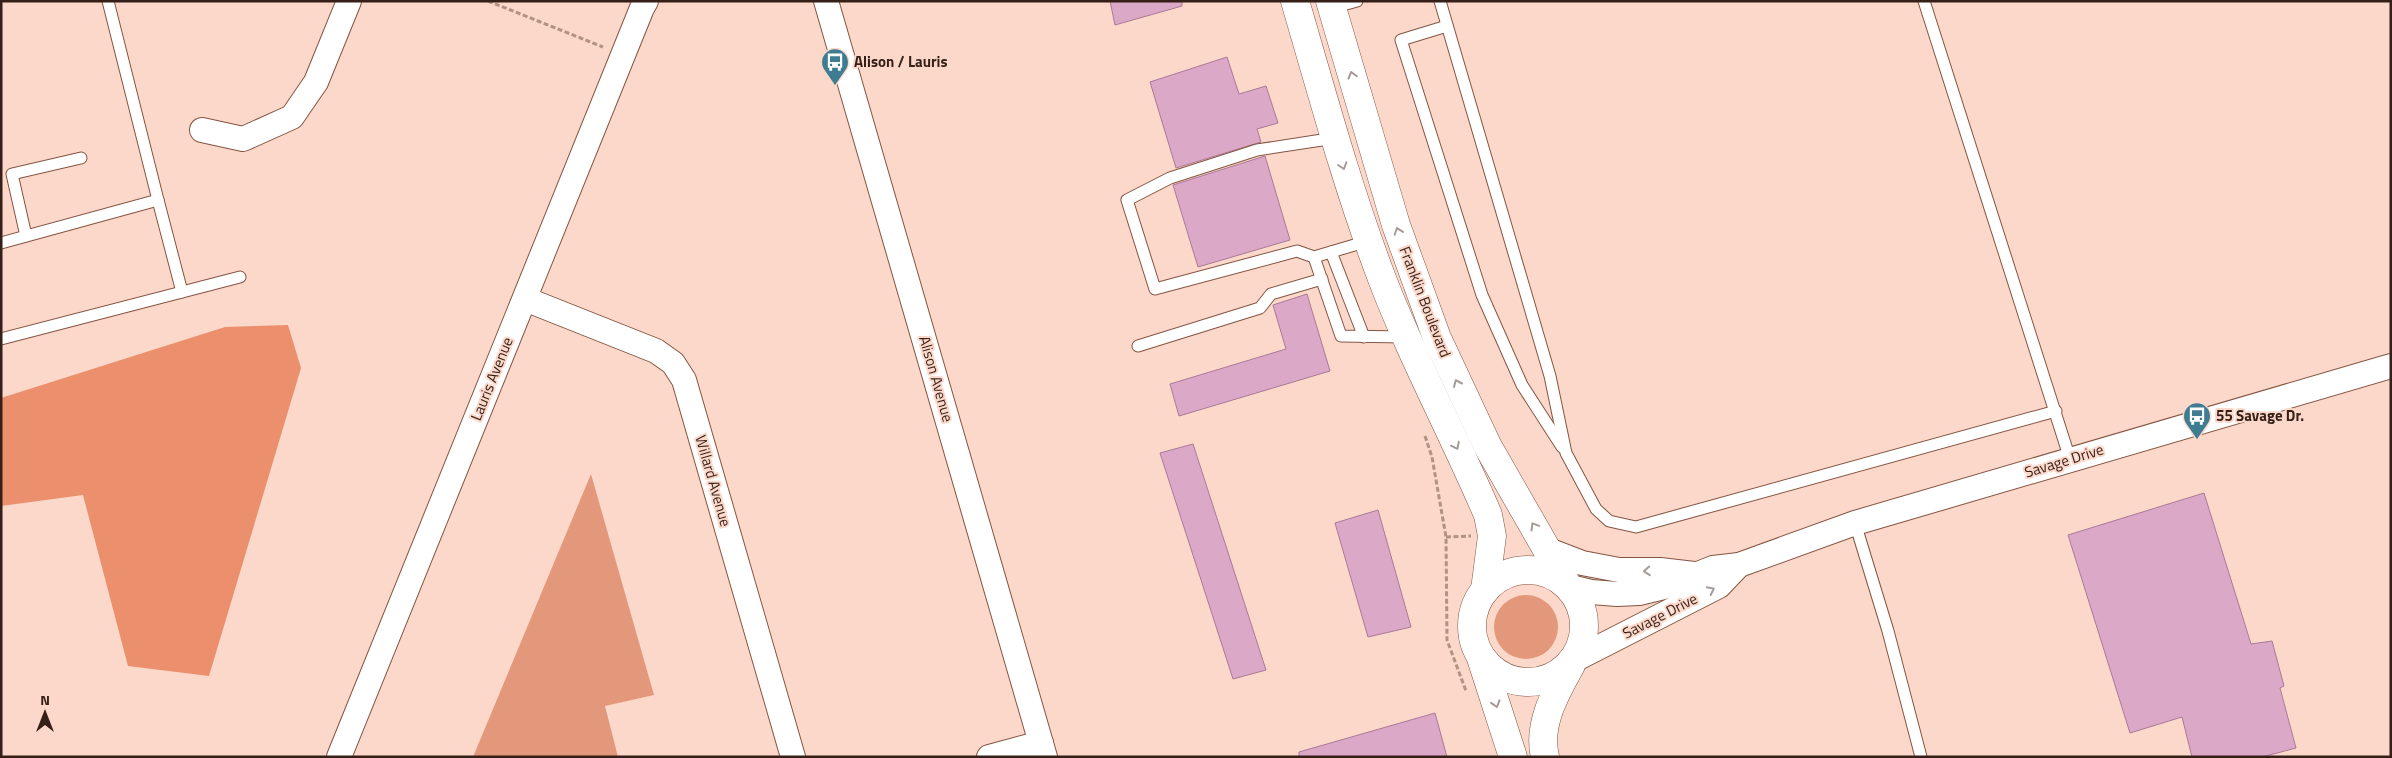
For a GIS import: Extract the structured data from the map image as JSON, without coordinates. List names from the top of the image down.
{
  "streets": {
    "main road": ["Franklin Boulevard"],
    "street": [
      "Lauris Avenue",
      "Alison Avenue",
      "Savage Drive",
      "Willard Avenue"
    ]
  },
  "crossings": [
    ["Franklin Boulevard", "Savage Drive"],
    ["Lauris Avenue", "Willard Avenue"]
  ],
  "places": {
    "bus stop": ["Alison / Lauris", "55 Savage Dr."]
  },
  "north": "top"
}
